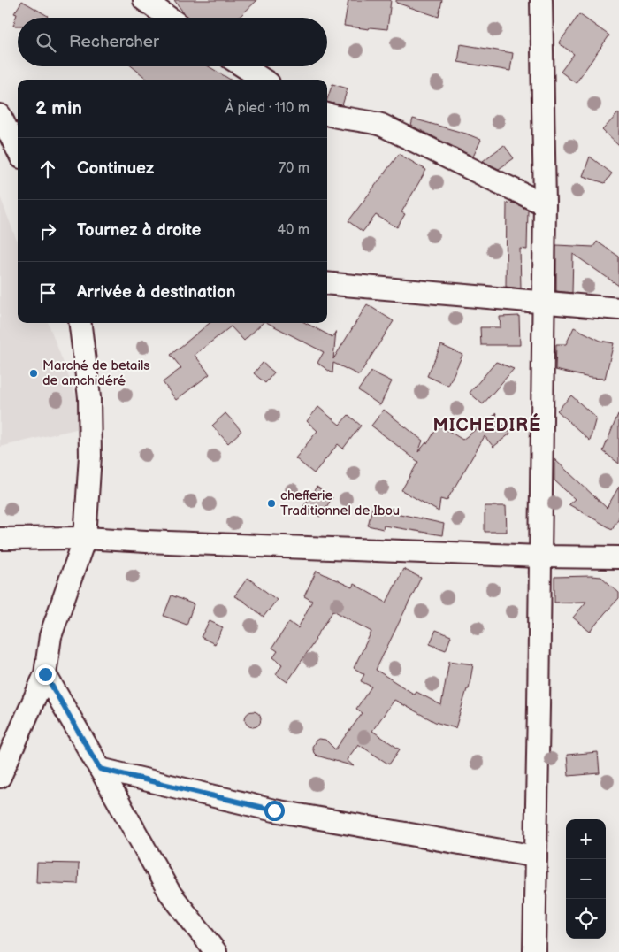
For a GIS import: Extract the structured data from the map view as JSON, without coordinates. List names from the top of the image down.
{
  "districts": ["MICHEDIRÉ"],
  "places": ["Marché de betails de amchidéré", "chefferie Traditionnel de Ibou"],
  "page": {
    "search": "Rechercher",
    "heading": ["2 min", "À pied · 110 m"],
    "list": [
      ["Continuez", "70 m"],
      ["Tournez à droite", "40 m"],
      "Arrivée à destination"
    ],
    "map_buttons": ["+", "−"]
  }
}
